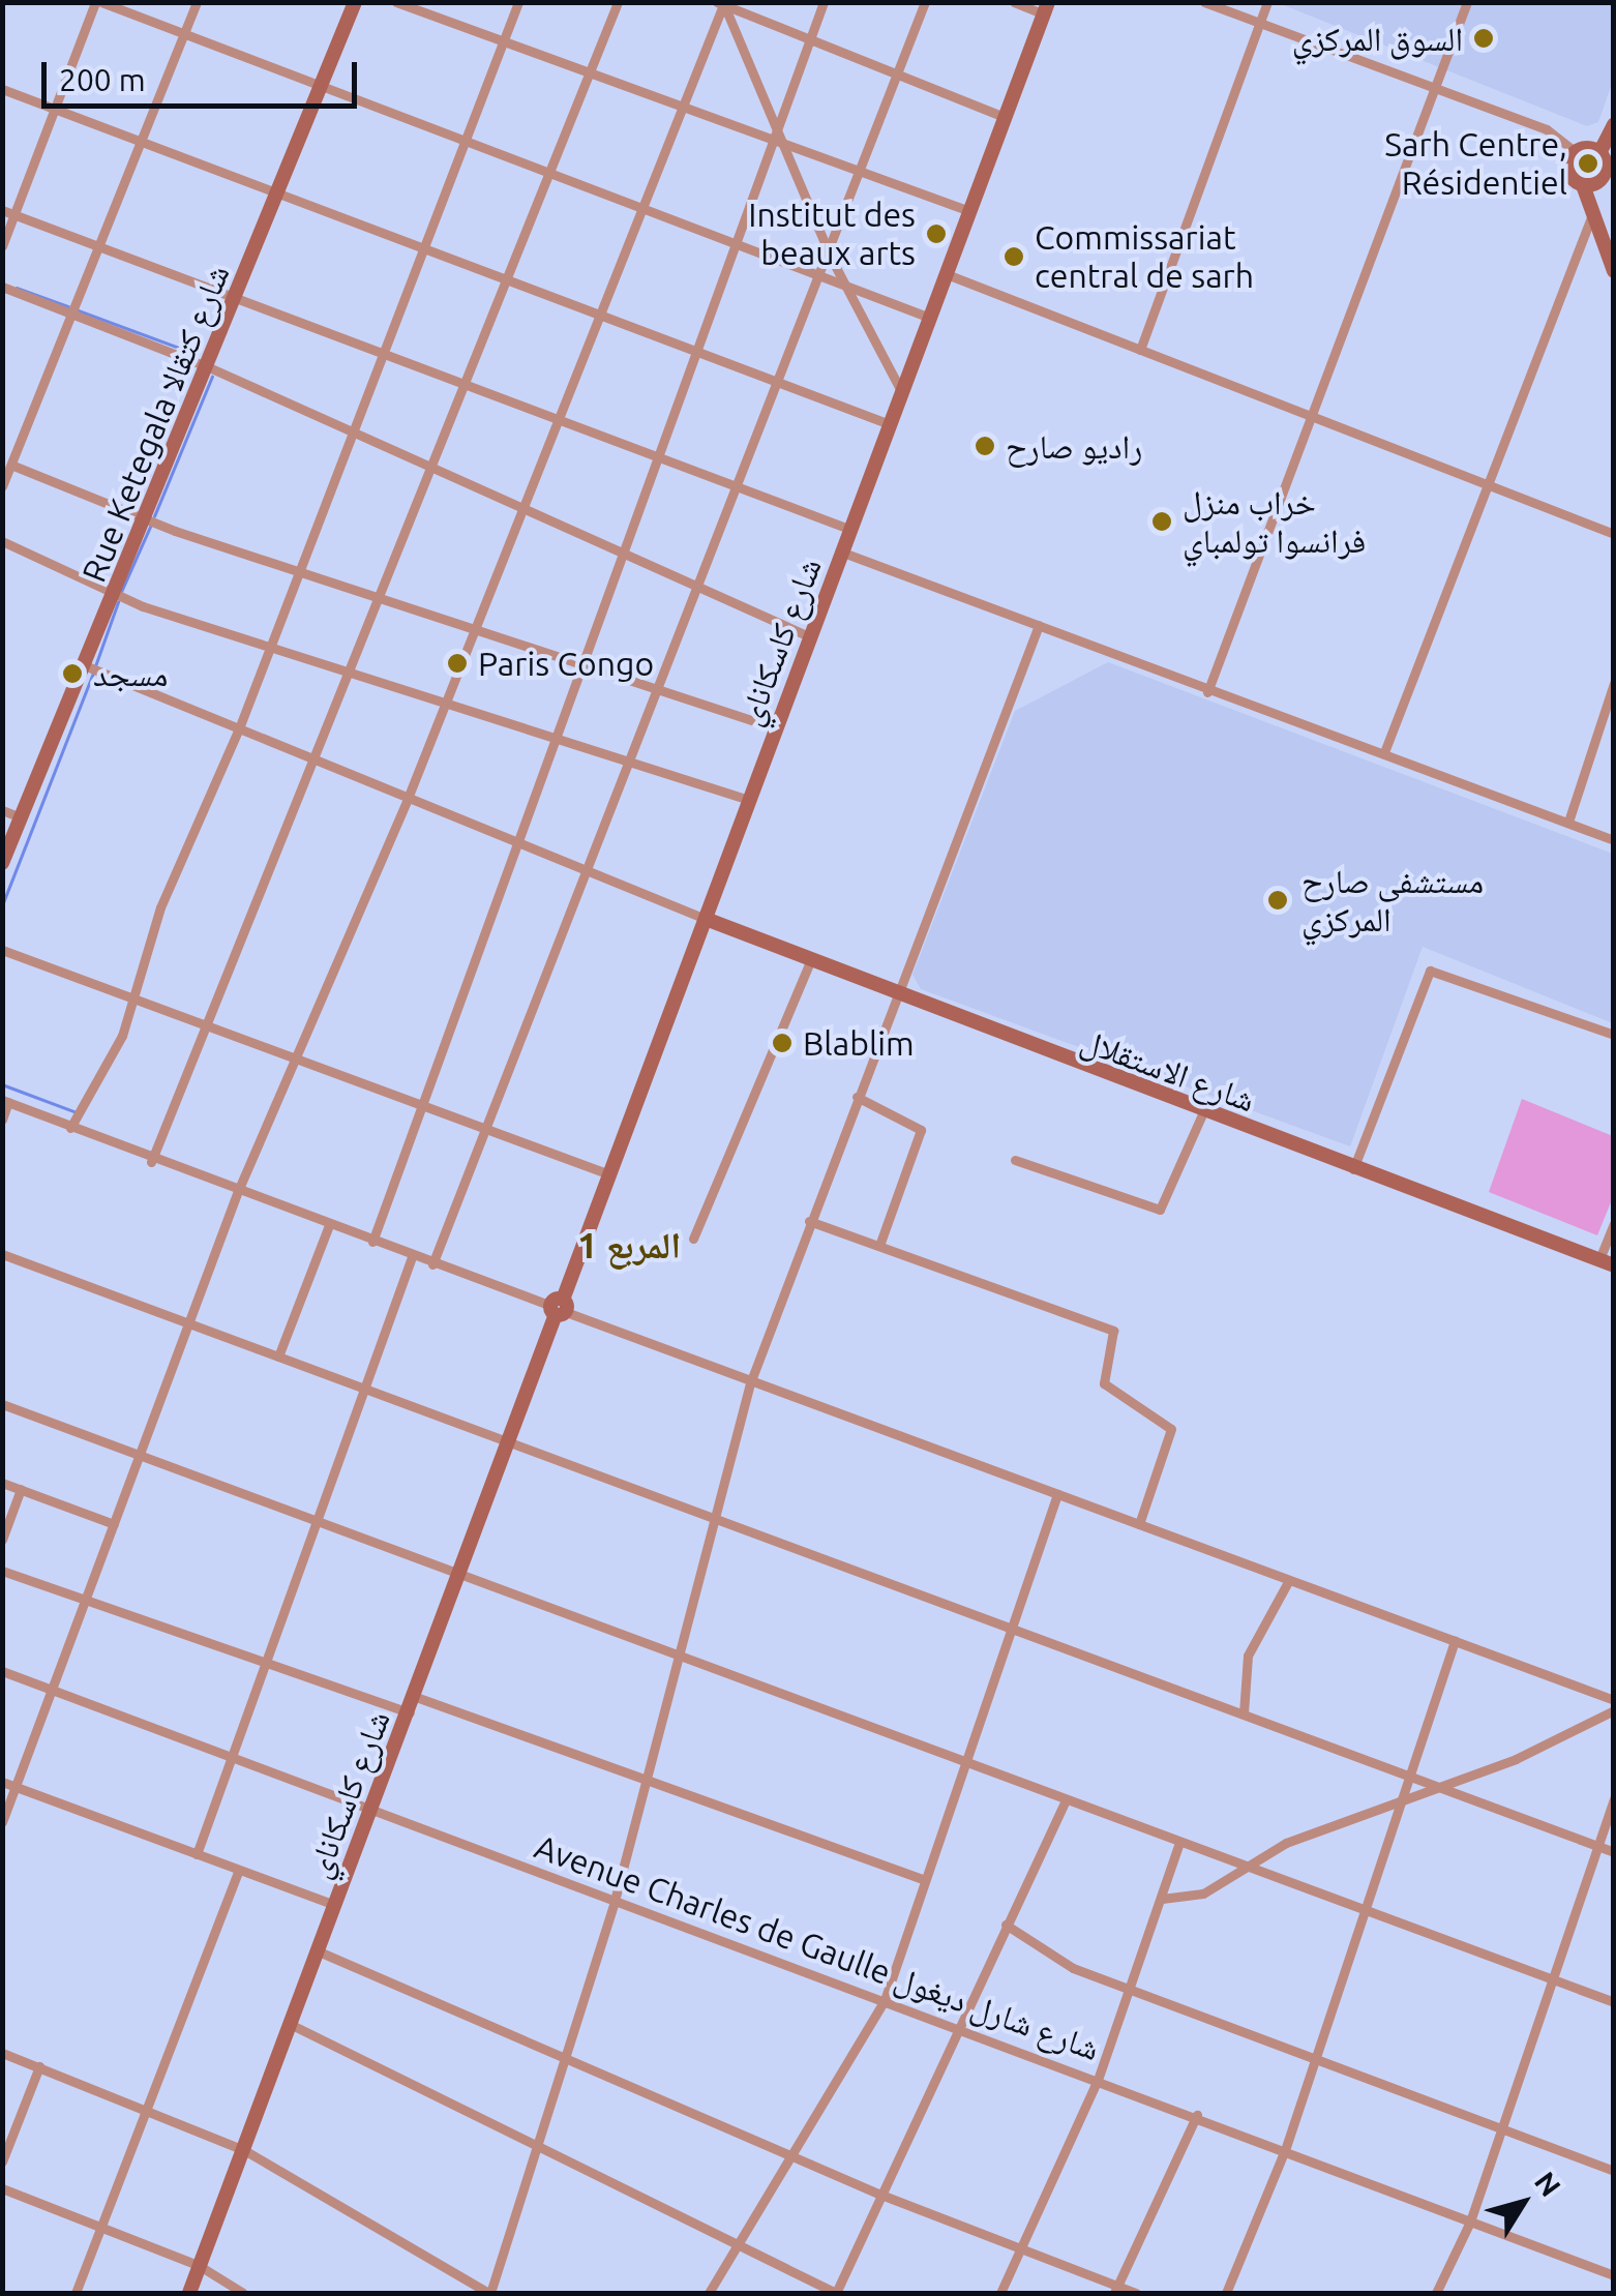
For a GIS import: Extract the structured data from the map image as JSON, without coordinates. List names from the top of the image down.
{
  "streets": {
    "street": [
      "Rue Ketegala شارع كتقالا",
      "شارع كاسكاناي",
      "شارع الاستقلال",
      "Avenue Charles de Gaulle شارع شارل ديغول"
    ]
  },
  "crossings": [
    ["شارع كاسكاناي", "شارع الاستقلال"],
    ["شارع كاسكاناي", "Avenue Charles de Gaulle شارع شارل ديغول"]
  ],
  "districts": ["المربع 1"],
  "places": [
    "السوق المركزي",
    "Sarh Centre, Résidentiel",
    "Institut des beaux arts",
    "Commissariat central de sarh",
    "راديو صارح",
    "خراب منزل فرانسوا تولمباي",
    "Paris Congo",
    "مسجد",
    "مستشفى صارح المركزي",
    "Blablim"
  ],
  "scale_bar": "200 m",
  "north": "top right"
}
